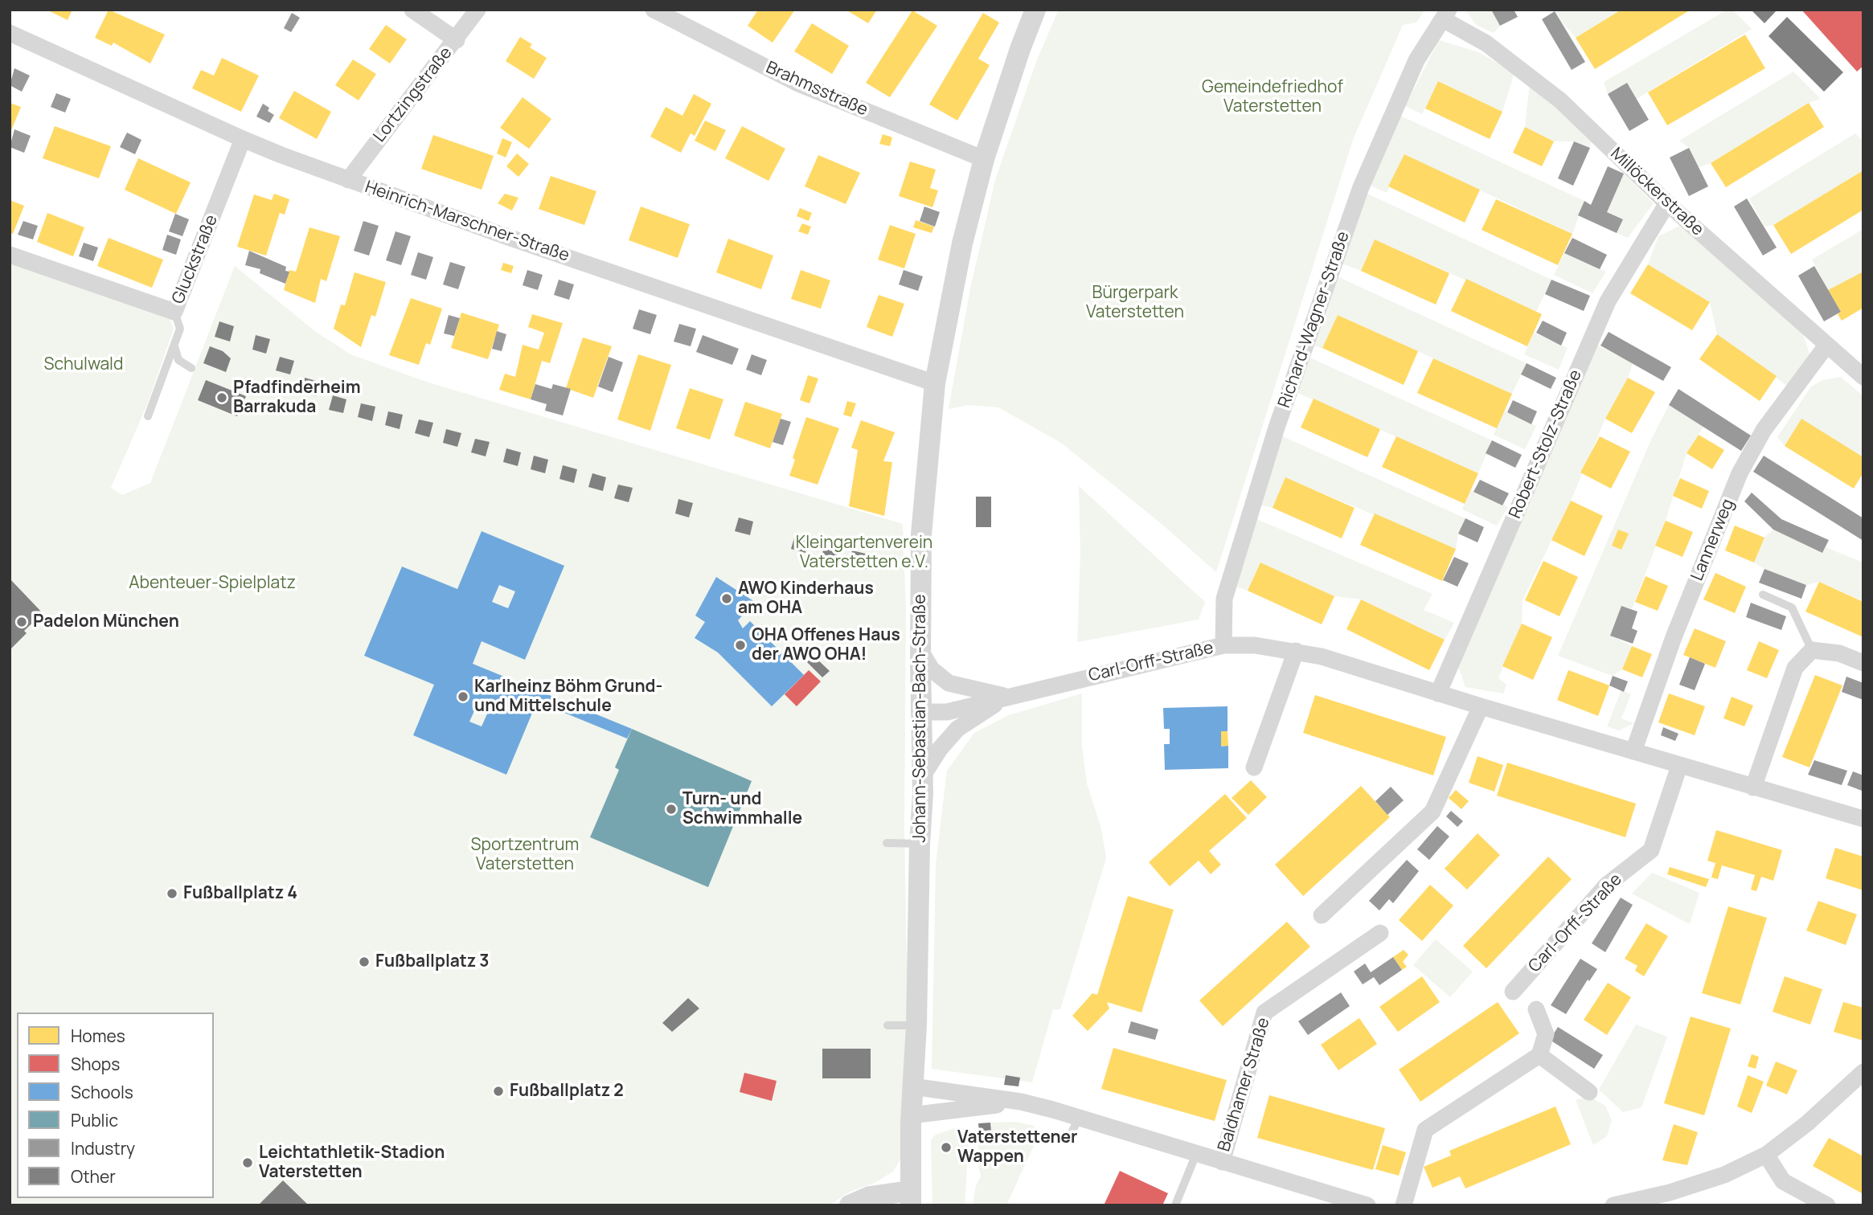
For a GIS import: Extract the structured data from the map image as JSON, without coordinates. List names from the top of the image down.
{
  "streets": {
    "street": [
      "Brahmsstraße",
      "Lortzingstraße",
      "Millöckerstraße",
      "Heinrich-Marschner-Straße",
      "Gluckstraße",
      "Richard-Wagner-Straße",
      "Robert-Stolz-Straße",
      "Lannerweg",
      "Carl-Orff-Straße",
      "Johann-Sebastian-Bach-Straße",
      "Baldhamer Straße"
    ]
  },
  "crossings": [
    ["Brahmsstraße", "Johann-Sebastian-Bach-Straße"],
    ["Lortzingstraße", "Heinrich-Marschner-Straße"],
    ["Millöckerstraße", "Richard-Wagner-Straße"],
    ["Millöckerstraße", "Robert-Stolz-Straße"],
    ["Millöckerstraße", "Lannerweg"],
    ["Heinrich-Marschner-Straße", "Gluckstraße"],
    ["Heinrich-Marschner-Straße", "Johann-Sebastian-Bach-Straße"],
    ["Richard-Wagner-Straße", "Carl-Orff-Straße"],
    ["Robert-Stolz-Straße", "Carl-Orff-Straße"],
    ["Lannerweg", "Carl-Orff-Straße"],
    ["Carl-Orff-Straße", "Johann-Sebastian-Bach-Straße"],
    ["Johann-Sebastian-Bach-Straße", "Baldhamer Straße"]
  ],
  "parks": [
    "Gemeindefriedhof Vaterstetten",
    "Bürgerpark Vaterstetten",
    "Schulwald",
    "Kleingartenverein Vaterstetten e.V.",
    "Abenteuer-Spielplatz",
    "Sportzentrum Vaterstetten"
  ],
  "places": [
    "Pfadfinderheim Barrakuda",
    "AWO Kinderhaus am OHA",
    "Padelon München",
    "OHA Offenes Haus der AWO OHA!",
    "Karlheinz Böhm Grund- und Mittelschule",
    "Turn- und Schwimmhalle",
    "Fußballplatz 4",
    "Fußballplatz 3",
    "Fußballplatz 2",
    "Vaterstettener Wappen",
    "Leichtathletik-Stadion Vaterstetten"
  ],
  "legend": [
    "Homes",
    "Shops",
    "Schools",
    "Public",
    "Industry",
    "Other"
  ]
}
